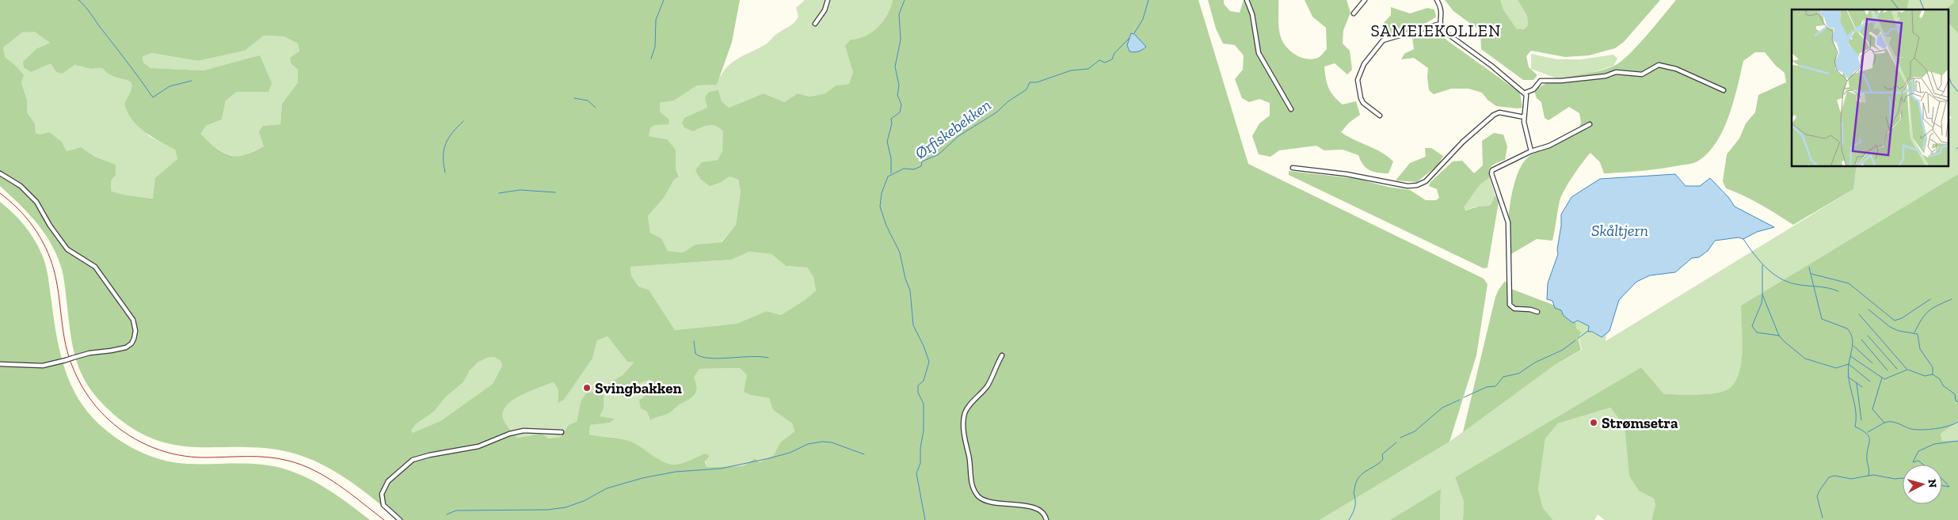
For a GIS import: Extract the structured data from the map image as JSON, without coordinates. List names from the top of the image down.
{
  "districts": ["SAMEIEKOLLEN"],
  "water": ["Ørfiskebekken", "Skåltjern"],
  "places": ["Svingbakken", "Strømsetra"],
  "north": "right"
}
